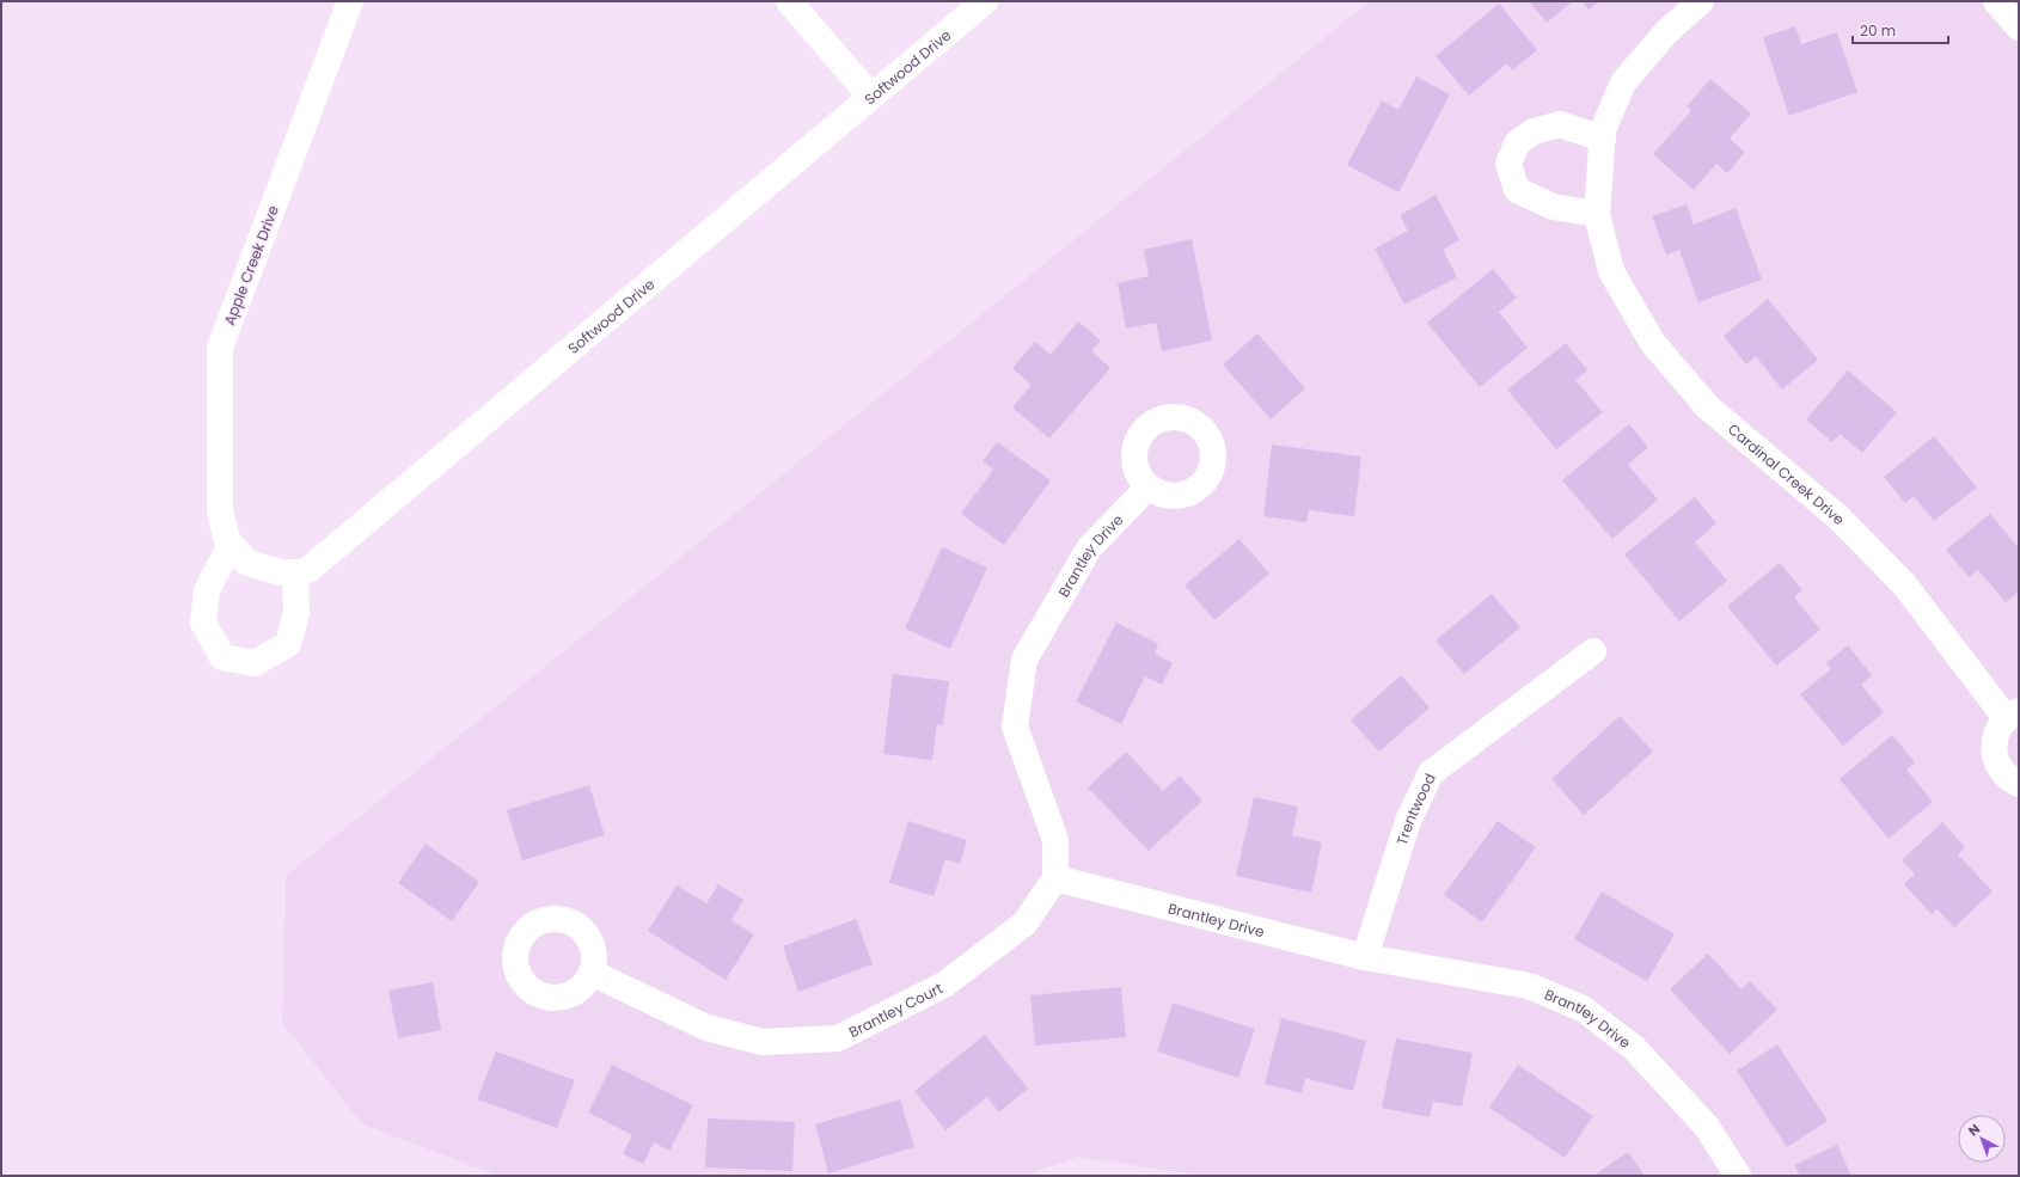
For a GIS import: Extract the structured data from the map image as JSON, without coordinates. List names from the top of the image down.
{
  "streets": {
    "street": [
      "Softwood Drive",
      "Apple Creek Drive",
      "Cardinal Creek Drive",
      "Brantley Drive",
      "Trentwood",
      "Brantley Court"
    ]
  },
  "crossings": [
    ["Softwood Drive", "Apple Creek Drive"],
    ["Brantley Drive", "Trentwood"],
    ["Brantley Drive", "Brantley Court"]
  ],
  "scale_bar": "20 m",
  "north": "top left"
}
